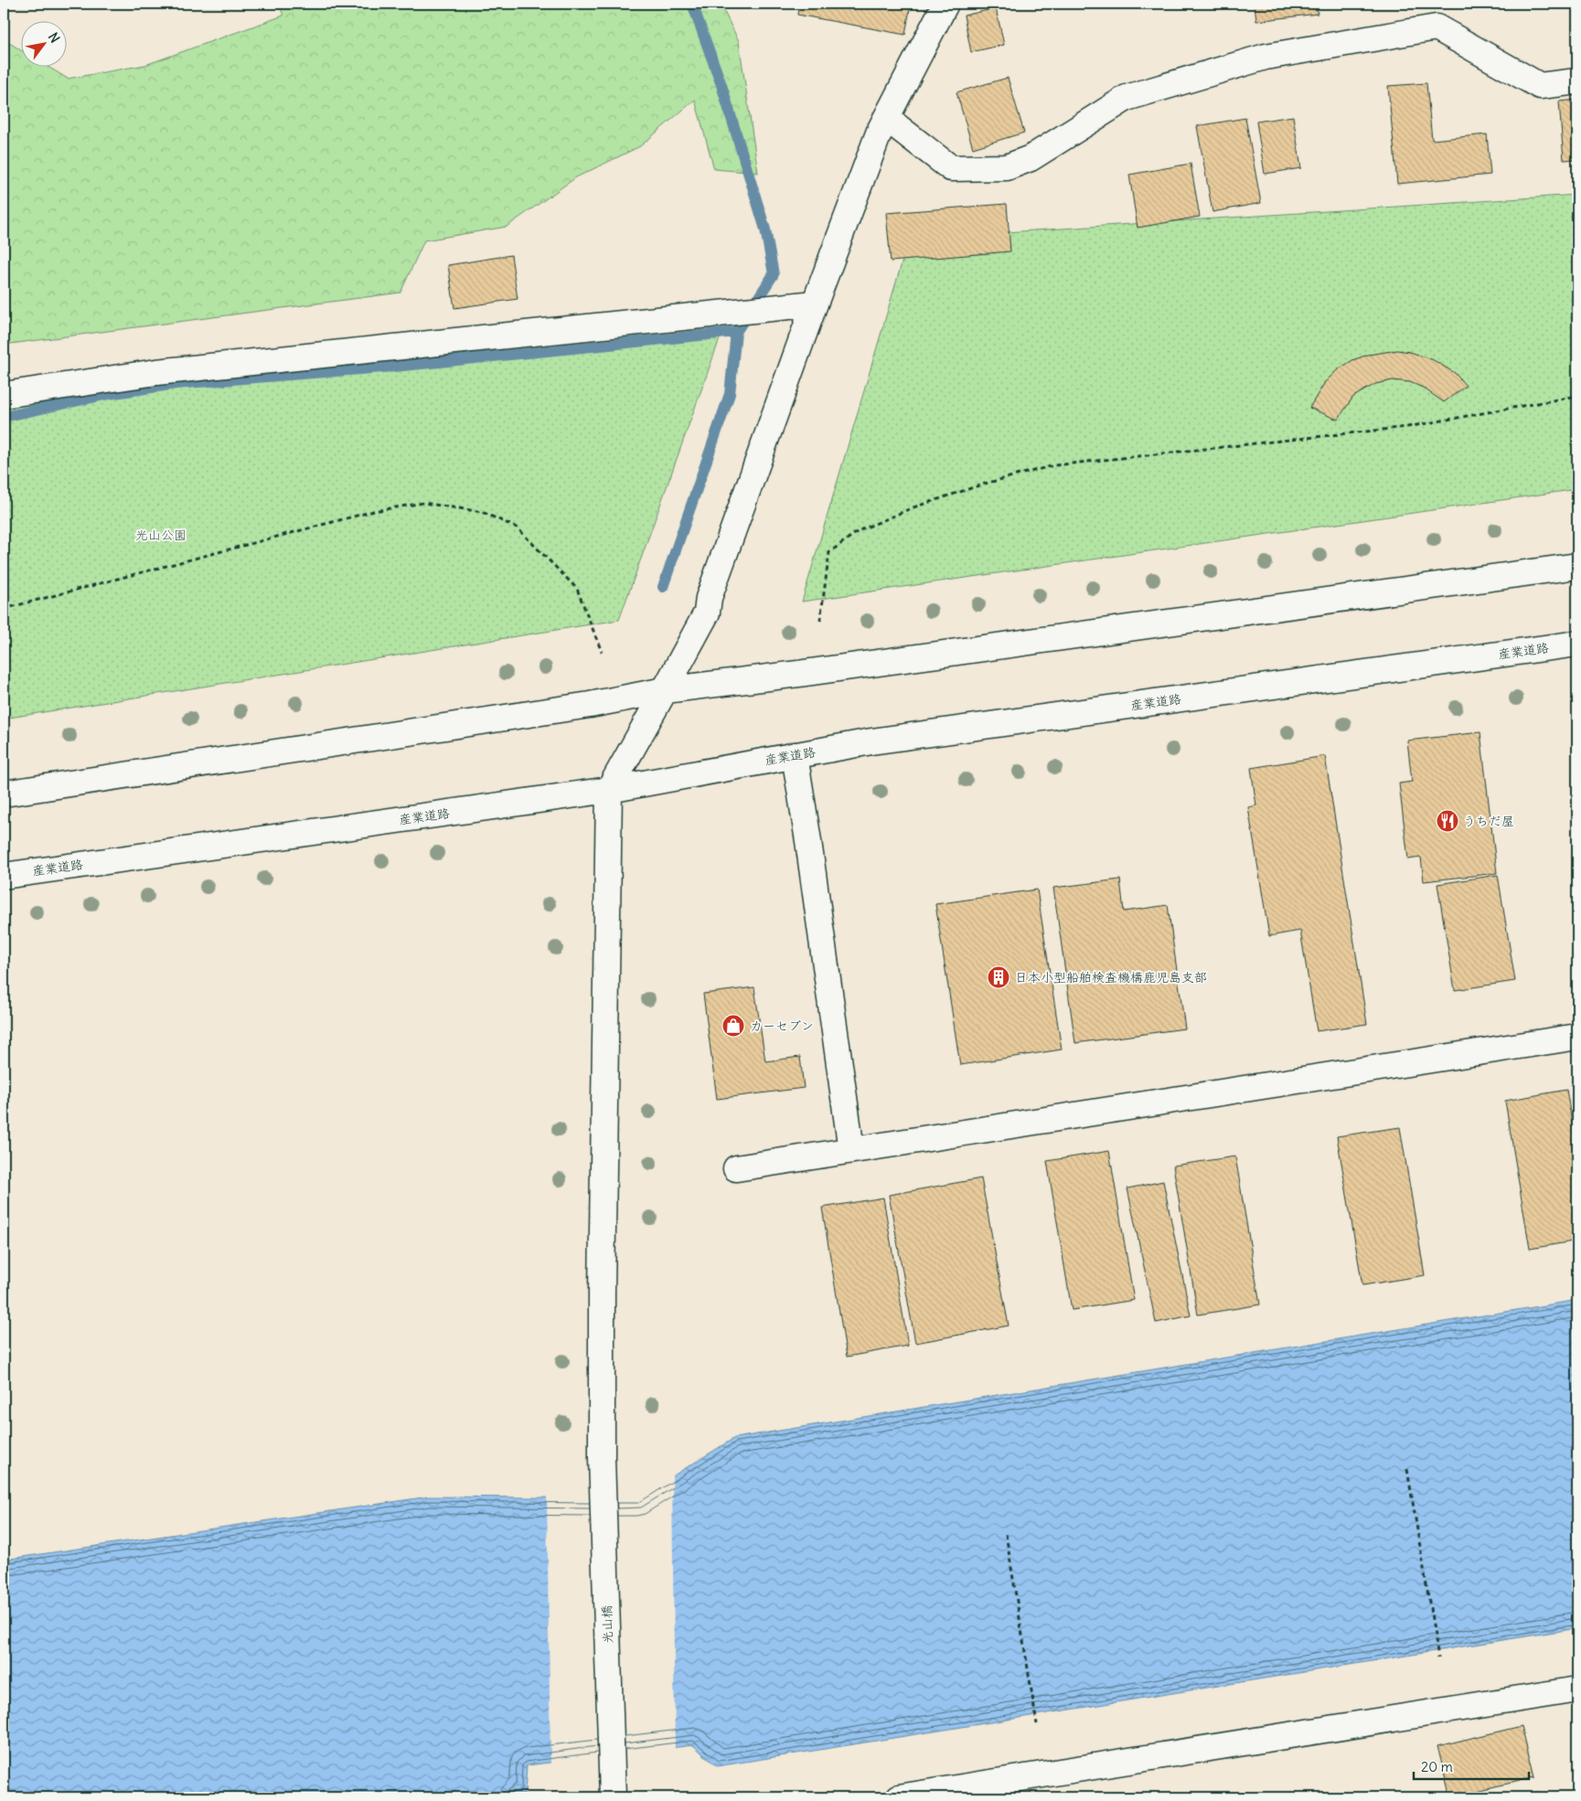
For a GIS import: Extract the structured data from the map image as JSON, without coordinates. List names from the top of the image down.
{
  "streets": {
    "street": ["産業道路", "光山橋"]
  },
  "crossings": [
    ["産業道路", "光山橋"]
  ],
  "parks": ["光山公園"],
  "places": {
    "restaurant": ["うちだ屋"],
    "building": ["日本小型船舶検査機構鹿児島支部"],
    "shop": ["カーセブン"]
  },
  "scale_bar": "20 m",
  "north": "top right"
}
